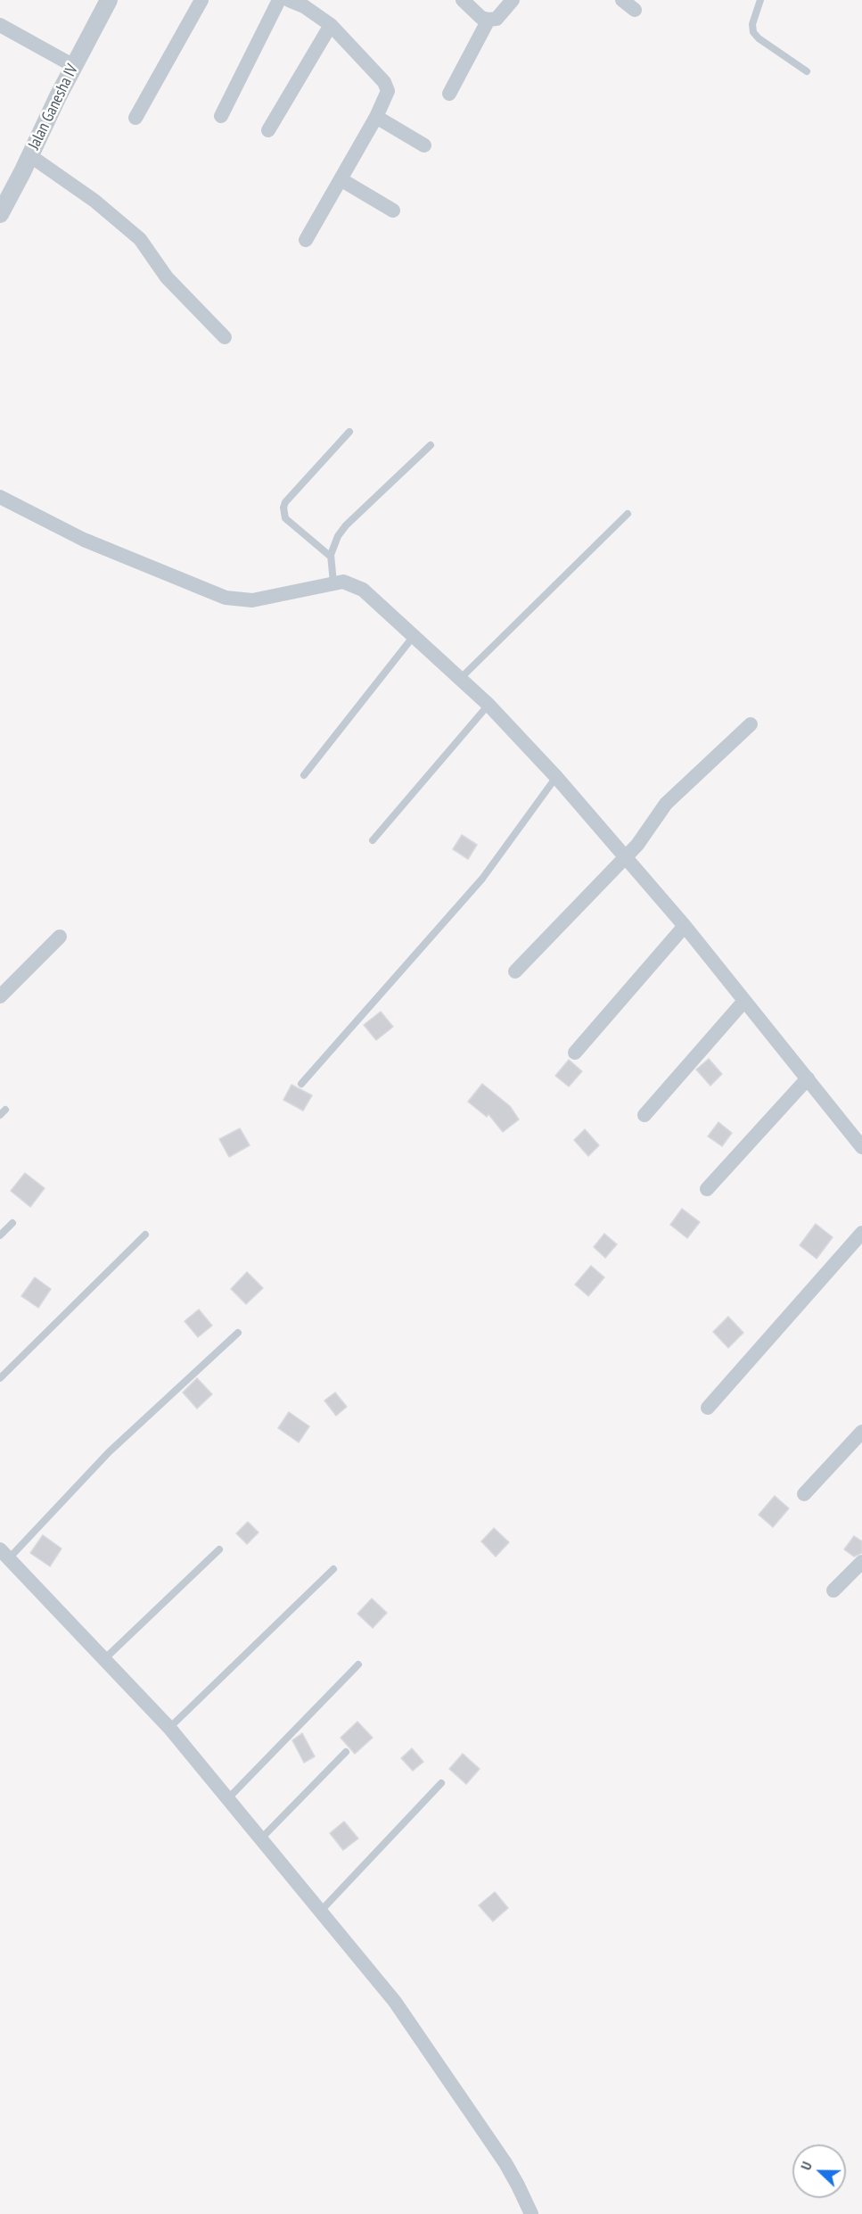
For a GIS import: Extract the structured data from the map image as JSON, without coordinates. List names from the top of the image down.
{
  "streets": {
    "street": ["Jalan Ganesha IV"]
  },
  "north": "left"
}
